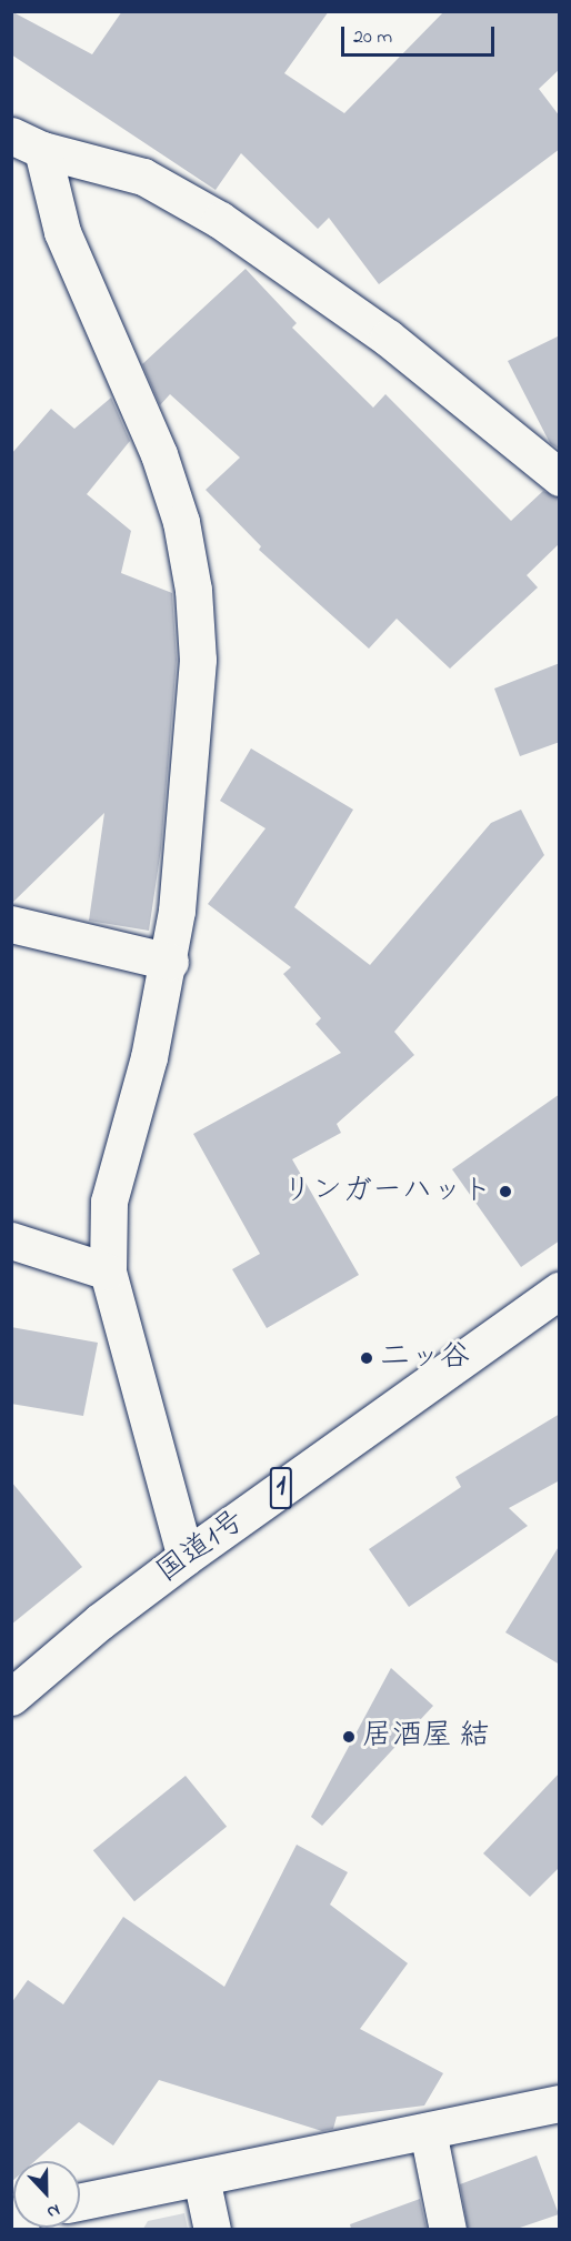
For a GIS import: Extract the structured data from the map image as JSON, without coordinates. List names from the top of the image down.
{
  "streets": {
    "main road": ["1", "国道1号"]
  },
  "places": ["リンガーハット", "二ッ谷", "居酒屋 結"],
  "scale_bar": "20 m",
  "north": "bottom"
}
